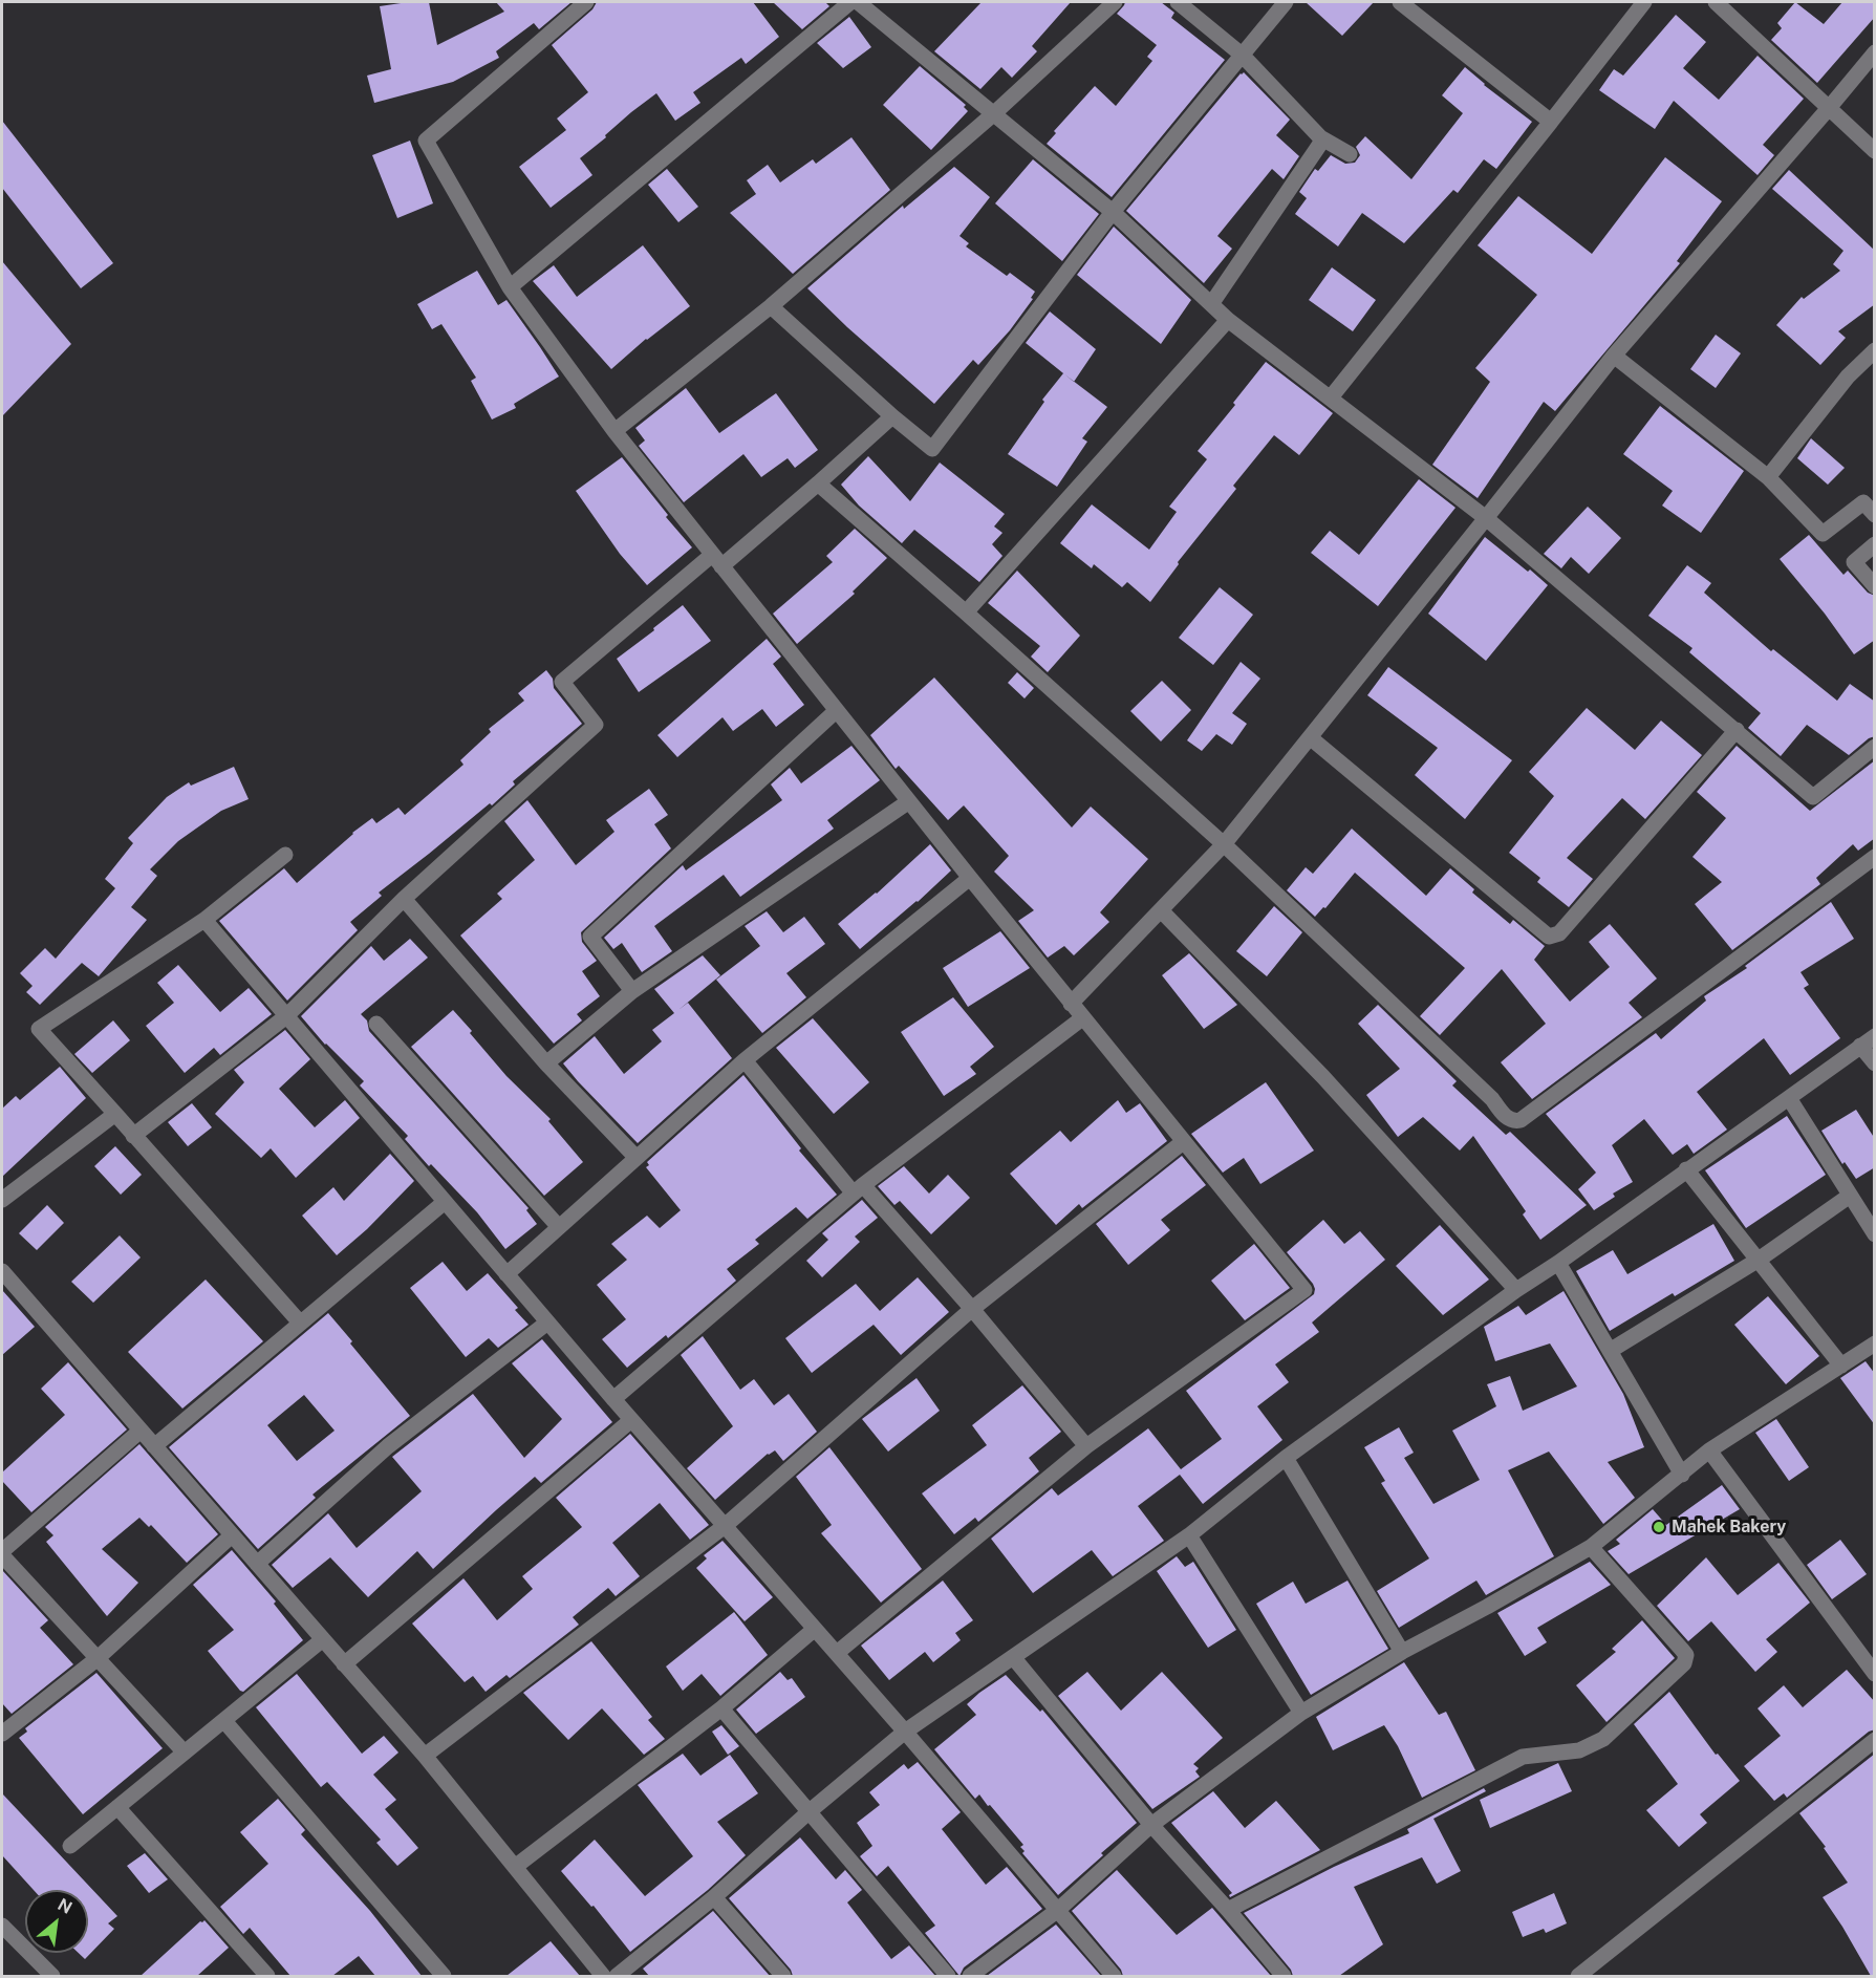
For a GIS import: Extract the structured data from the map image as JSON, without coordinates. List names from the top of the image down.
{
  "places": ["Mahek Bakery"],
  "north": "top right"
}
